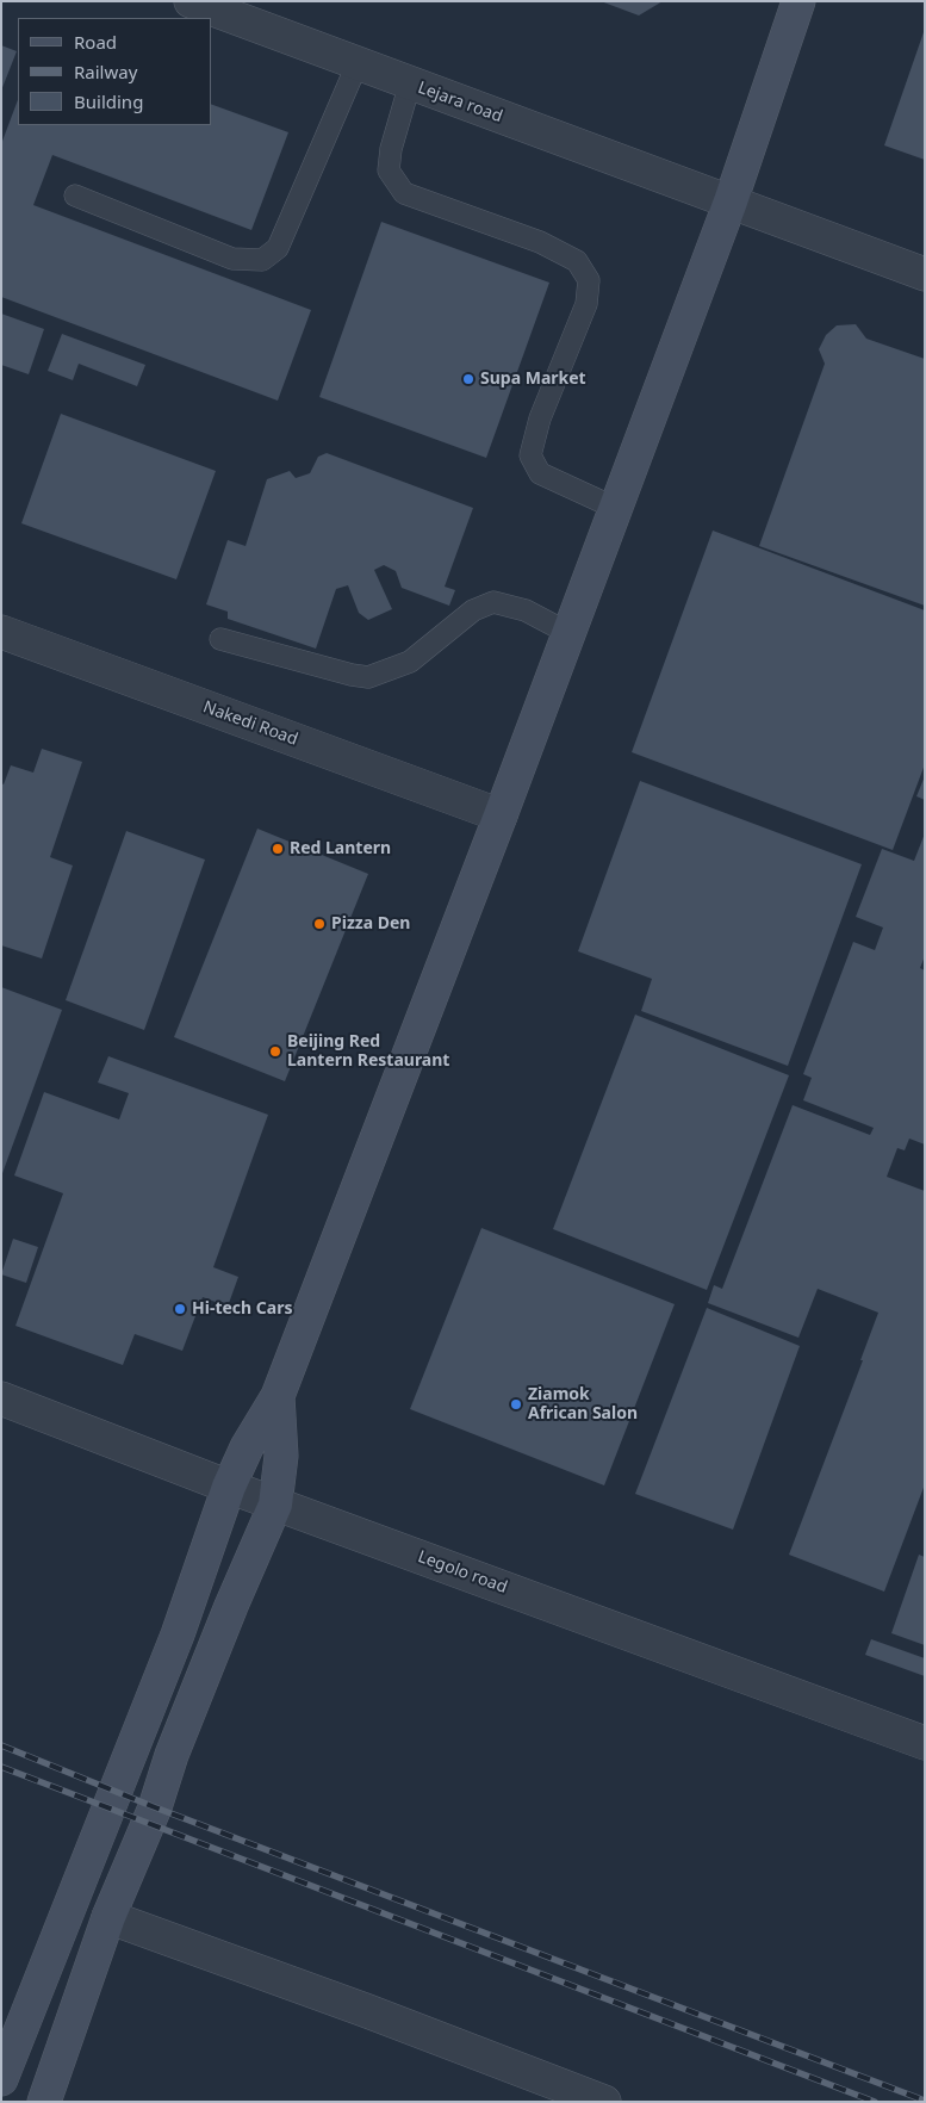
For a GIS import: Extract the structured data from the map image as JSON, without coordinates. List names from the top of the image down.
{
  "streets": {
    "street": ["Lejara road", "Nakedi Road", "Legolo road"]
  },
  "places": [
    "Supa Market",
    "Red Lantern",
    "Pizza Den",
    "Beijing Red Lantern Restaurant",
    "Hi-tech Cars",
    "Ziamok African Salon"
  ],
  "legend": ["Road", "Railway", "Building"]
}
